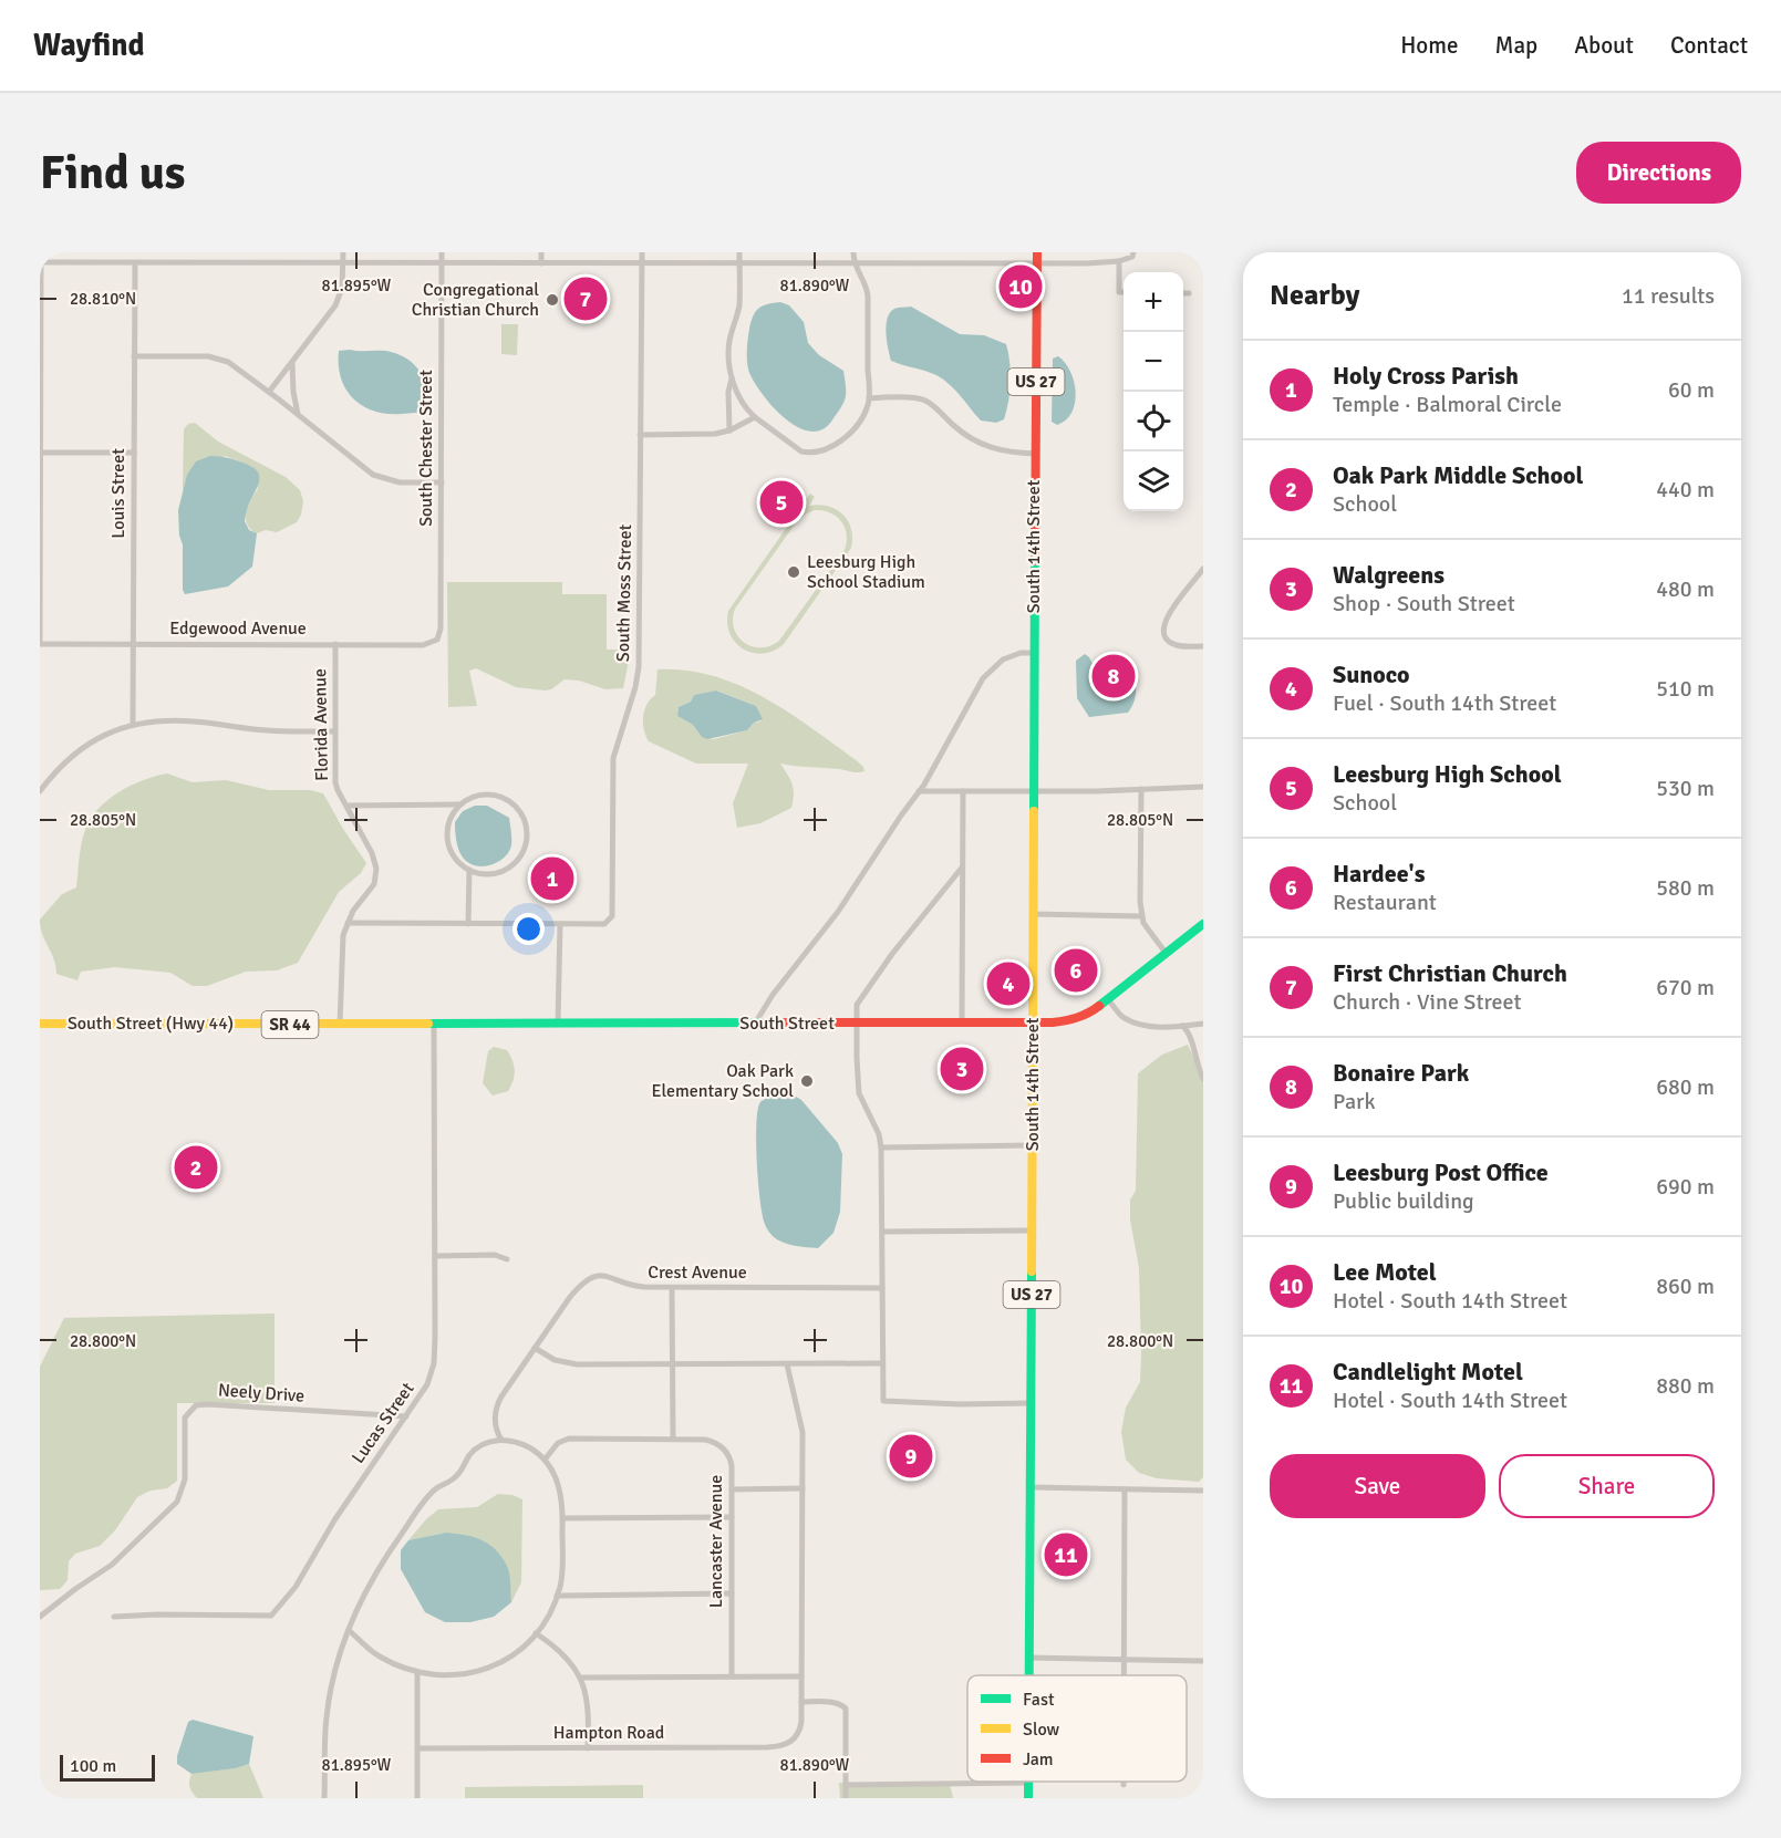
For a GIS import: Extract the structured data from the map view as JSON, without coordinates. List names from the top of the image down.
{
  "streets": {
    "main road": [
      "US 27",
      "South 14th Street",
      "South Street (Hwy 44)",
      "South Street",
      "SR 44"
    ],
    "street": [
      "South Chester Street",
      "Louis Street",
      "South Moss Street",
      "Edgewood Avenue",
      "Florida Avenue",
      "Crest Avenue",
      "Neely Drive",
      "Lucas Street",
      "Lancaster Avenue",
      "Hampton Road"
    ]
  },
  "crossings": [
    ["South Chester Street", "Edgewood Avenue"],
    ["Louis Street", "Edgewood Avenue"],
    ["South 14th Street", "South Street"],
    ["South 14th Street", "SR 44"],
    ["Edgewood Avenue", "Florida Avenue"],
    ["Florida Avenue", "South Street (Hwy 44)"],
    ["South Street (Hwy 44)", "South Street"],
    ["South Street (Hwy 44)", "Lucas Street"],
    ["South Street", "SR 44"],
    ["Crest Avenue", "Lancaster Avenue"],
    ["Neely Drive", "Lucas Street"]
  ],
  "places": ["Congregational Christian Church", "Leesburg High School Stadium", "Oak Park Elementary School"],
  "legend": ["Fast", "Slow", "Jam"],
  "scale_bar": "100 m",
  "page": {
    "header": "Wayfind",
    "nav": [
      "Home",
      "Map",
      "About",
      "Contact"
    ],
    "buttons": [
      "Directions",
      ["Save", "Share"]
    ],
    "title": "Find us",
    "heading": ["Nearby", "11 results"],
    "pins": [
      "10",
      "7",
      "5",
      "8",
      "1",
      "6",
      "4",
      "3",
      "2",
      "9",
      "11"
    ],
    "map_buttons": ["+", "−"],
    "list": [
      {
        "mark": "1",
        "name": "Holy Cross Parish",
        "note": "Temple · Balmoral Circle",
        "value": "60 m"
      },
      {
        "mark": "2",
        "name": "Oak Park Middle School",
        "note": "School",
        "value": "440 m"
      },
      {
        "mark": "3",
        "name": "Walgreens",
        "note": "Shop · South Street",
        "value": "480 m"
      },
      {
        "mark": "4",
        "name": "Sunoco",
        "note": "Fuel · South 14th Street",
        "value": "510 m"
      },
      {
        "mark": "5",
        "name": "Leesburg High School",
        "note": "School",
        "value": "530 m"
      },
      {
        "mark": "6",
        "name": "Hardee's",
        "note": "Restaurant",
        "value": "580 m"
      },
      {
        "mark": "7",
        "name": "First Christian Church",
        "note": "Church · Vine Street",
        "value": "670 m"
      },
      {
        "mark": "8",
        "name": "Bonaire Park",
        "note": "Park",
        "value": "680 m"
      },
      {
        "mark": "9",
        "name": "Leesburg Post Office",
        "note": "Public building",
        "value": "690 m"
      },
      {
        "mark": "10",
        "name": "Lee Motel",
        "note": "Hotel · South 14th Street",
        "value": "860 m"
      },
      {
        "mark": "11",
        "name": "Candlelight Motel",
        "note": "Hotel · South 14th Street",
        "value": "880 m"
      }
    ],
    "scale": "100 m"
  },
  "coordinates": [
    "81.895°W",
    "81.890°W",
    "28.810°N",
    "28.805°N",
    "28.800°N"
  ]
}
